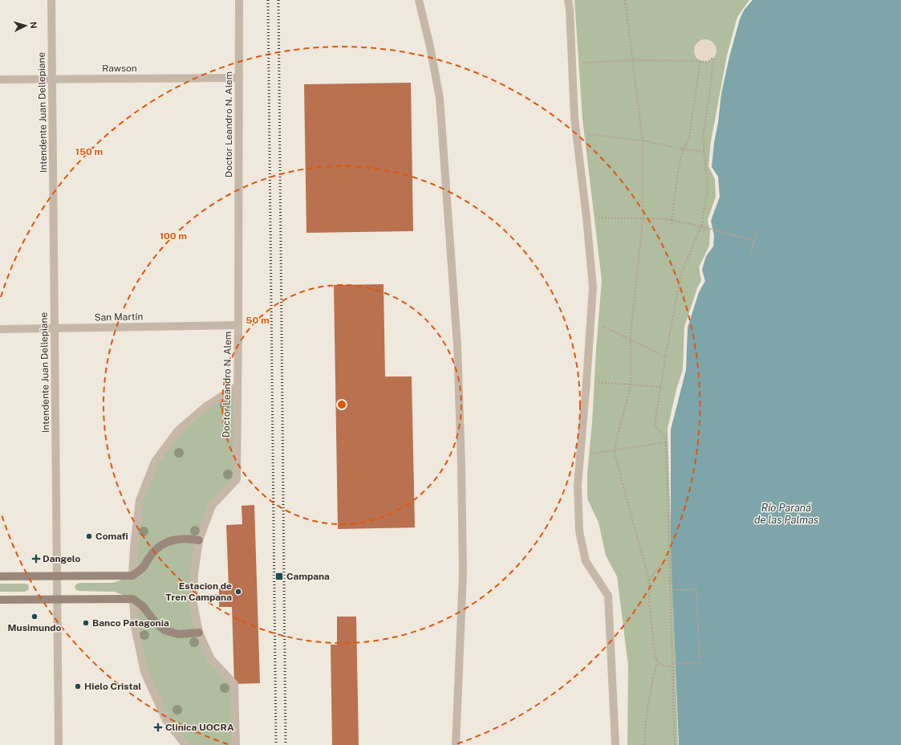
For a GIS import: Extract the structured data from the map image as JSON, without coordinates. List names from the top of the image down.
{
  "streets": {
    "street": [
      "Rawson",
      "Intendente Juan Dellepiane",
      "Doctor Leandro N. Alem",
      "San Martín"
    ]
  },
  "crossings": [
    ["Rawson", "Intendente Juan Dellepiane"],
    ["Rawson", "Doctor Leandro N. Alem"],
    ["Intendente Juan Dellepiane", "San Martín"],
    ["Doctor Leandro N. Alem", "San Martín"]
  ],
  "water": ["Río Paraná de las Palmas"],
  "places": {
    "other": [
      "Comafi",
      "Estacion de Tren Campana",
      "Musimundo",
      "Banco Patagonia",
      "Hielo Cristal"
    ],
    "health": ["Dangelo", "Clinica UOCRA"],
    "transit": ["Campana"]
  },
  "north": "right",
  "rings": ["150 m", "100 m", "50 m"]
}
